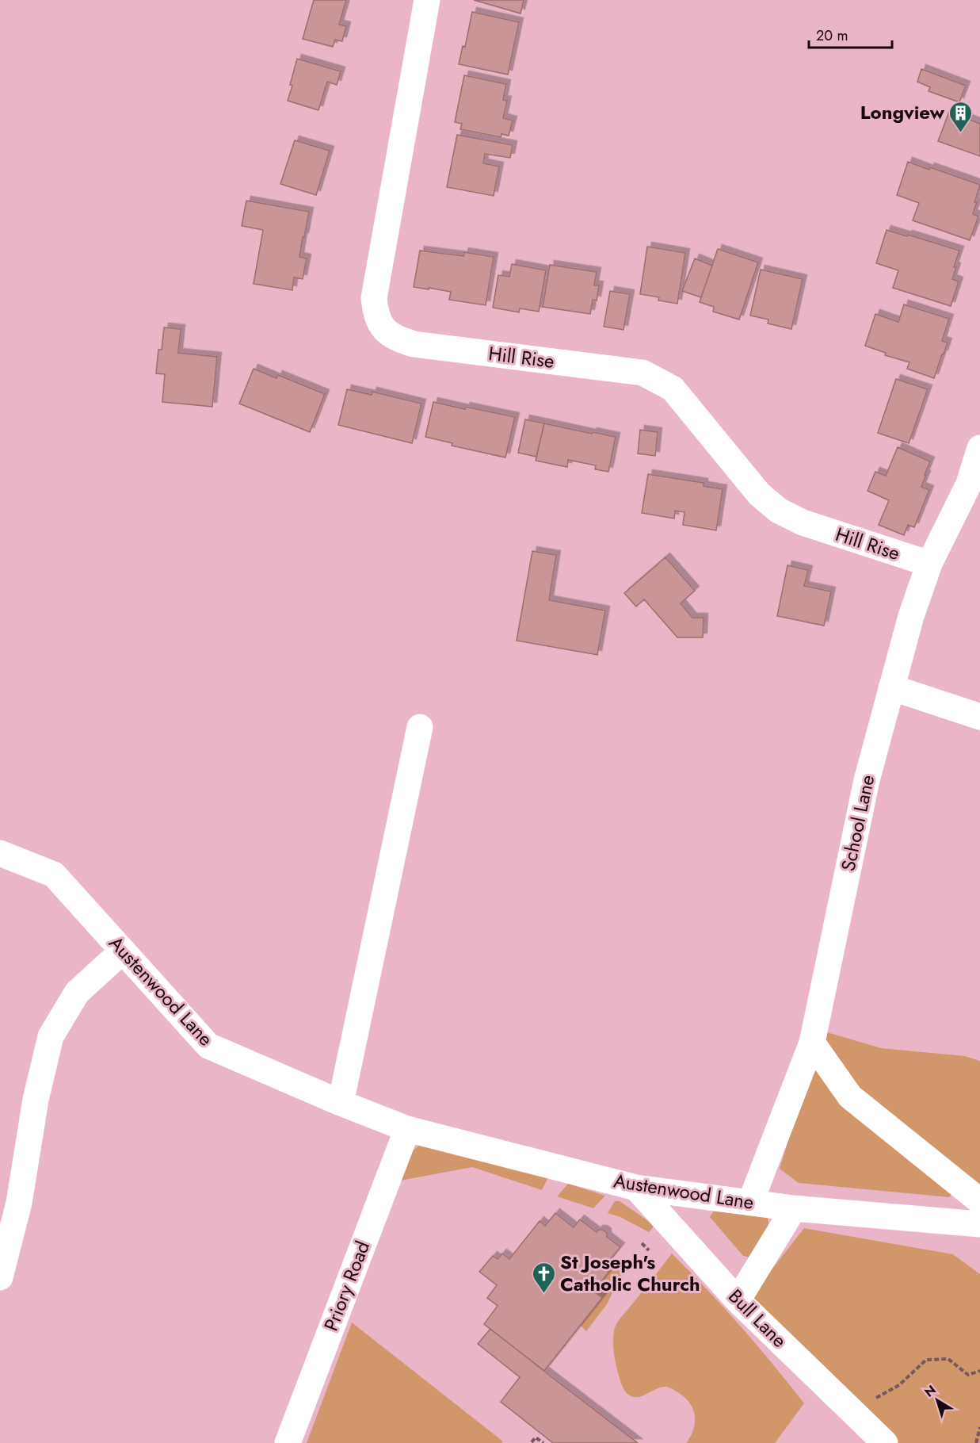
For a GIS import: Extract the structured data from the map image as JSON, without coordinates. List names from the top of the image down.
{
  "streets": {
    "street": [
      "Hill Rise",
      "School Lane",
      "Austenwood Lane",
      "Priory Road",
      "Bull Lane"
    ]
  },
  "crossings": [
    ["Hill Rise", "School Lane"],
    ["School Lane", "Austenwood Lane"],
    ["Austenwood Lane", "Priory Road"],
    ["Austenwood Lane", "Bull Lane"]
  ],
  "places": {
    "building": ["Longview"],
    "church": ["St Joseph's Catholic Church"]
  },
  "scale_bar": "20 m",
  "north": "top left"
}
